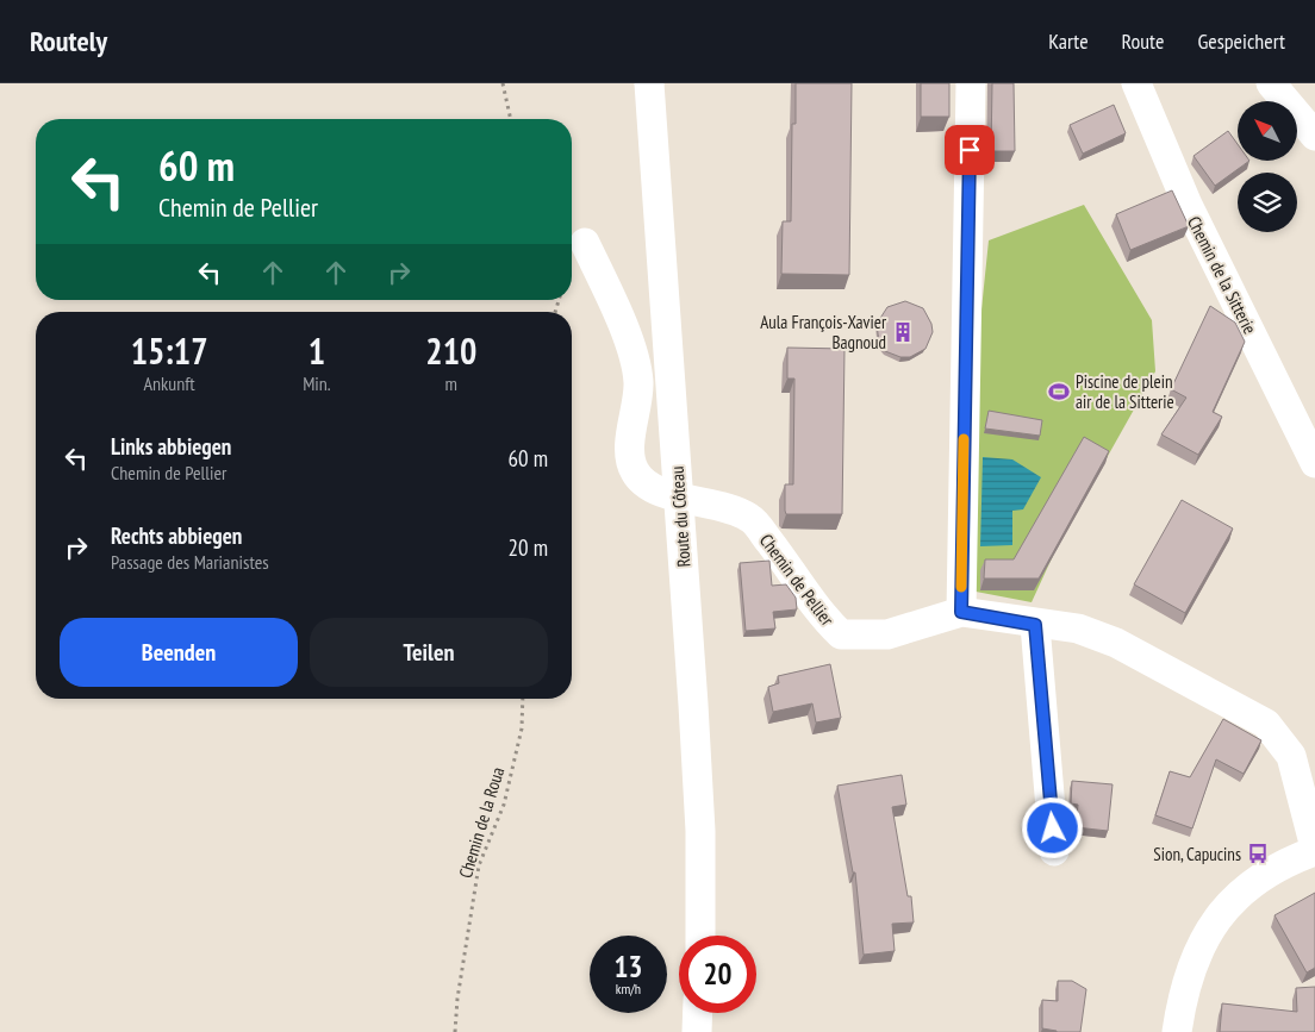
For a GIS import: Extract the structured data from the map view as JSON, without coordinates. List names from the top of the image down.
{
  "streets": {
    "street": ["Chemin de la Sitterie", "Route du Côteau", "Chemin de Pellier"],
    "path": ["Chemin de la Roua"]
  },
  "places": {
    "building": ["Aula François-Xavier Bagnoud"],
    "sports": ["Piscine de plein air de la Sitterie"],
    "bus stop": ["Sion, Capucins"]
  },
  "north": "top left",
  "page": {
    "header": "Routely",
    "nav": ["Karte", "Route", "Gespeichert"],
    "turn": ["60 m", "Chemin de Pellier"],
    "eta": [
      "15:17",
      "Ankunft",
      "1",
      "Min.",
      "210",
      "m"
    ],
    "list": [
      {
        "name": "Links abbiegen",
        "note": "Chemin de Pellier",
        "value": "60 m"
      },
      {
        "name": "Rechts abbiegen",
        "note": "Passage des Marianistes",
        "value": "20 m"
      }
    ],
    "buttons": ["Beenden", "Teilen"],
    "speed": "13 km/h",
    "limit": "20"
  }
}
